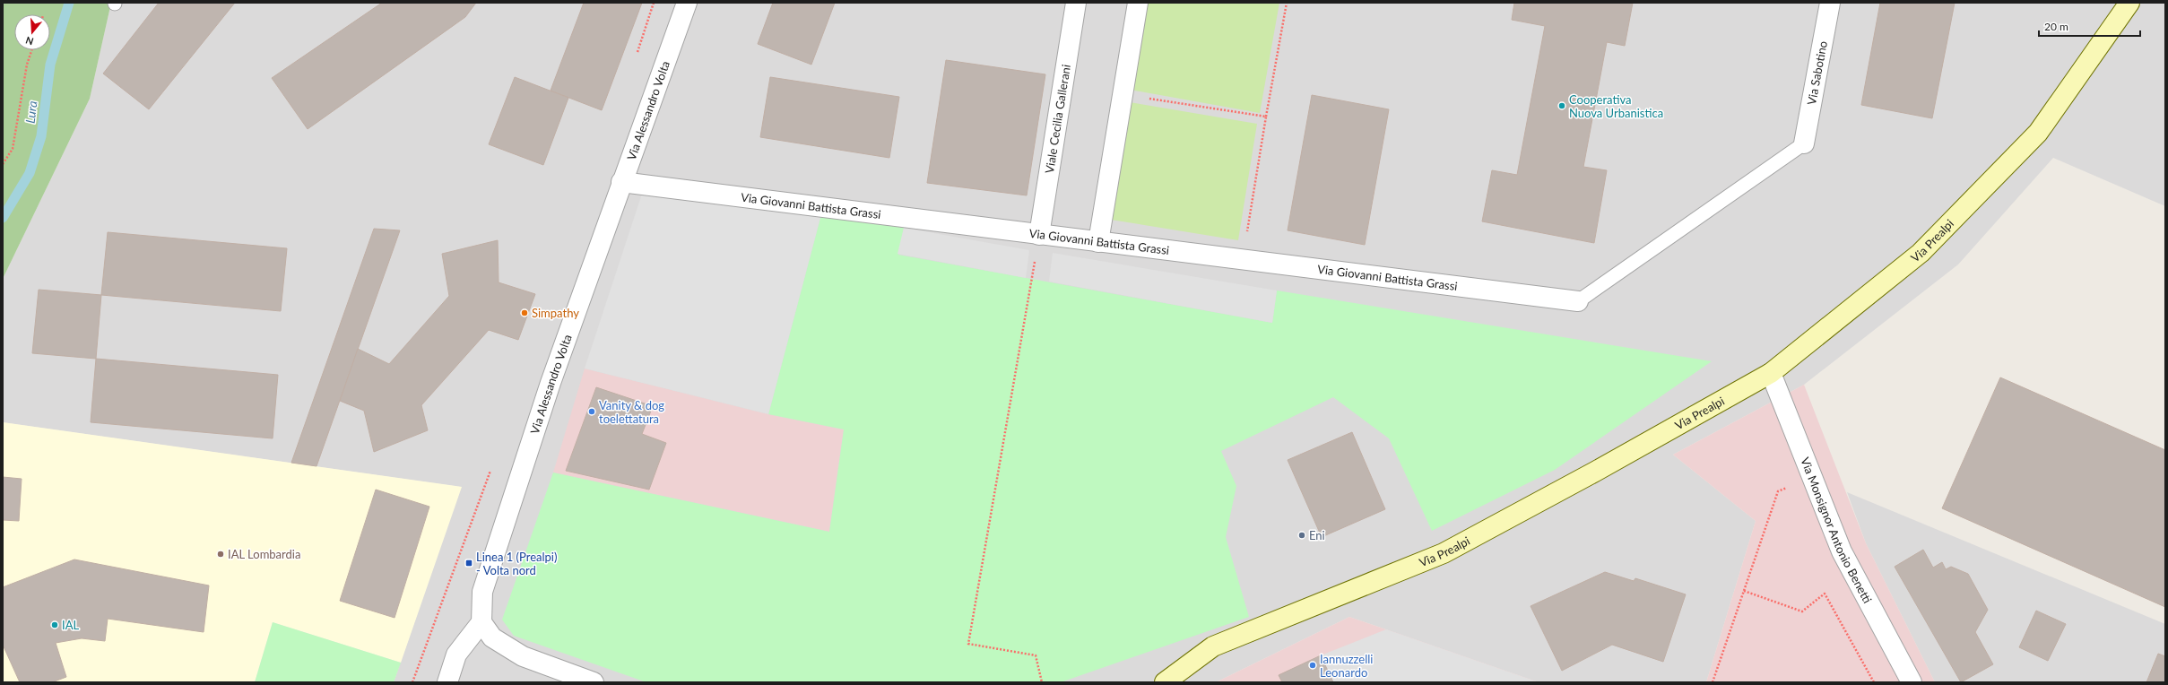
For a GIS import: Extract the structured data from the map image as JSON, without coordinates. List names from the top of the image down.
{
  "streets": {
    "street": [
      "Via Sabotino",
      "Via Alessandro Volta",
      "Viale Cecilia Gallerani",
      "Via Giovanni Battista Grassi",
      "Via Prealpi",
      "Via Monsignor Antonio Benetti"
    ]
  },
  "crossings": [
    ["Via Alessandro Volta", "Via Giovanni Battista Grassi"],
    ["Viale Cecilia Gallerani", "Via Giovanni Battista Grassi"],
    ["Via Prealpi", "Via Monsignor Antonio Benetti"]
  ],
  "water": ["Lura"],
  "places": {
    "other": [
      "Cooperativa Nuova Urbanistica",
      "Simpathy",
      "Vanity & dog toelettatura",
      "Eni",
      "IAL Lombardia",
      "IAL",
      "Iannuzzelli Leonardo"
    ],
    "transit": ["Linea 1 (Prealpi) - Volta nord"]
  },
  "scale_bar": "20 m",
  "north": "bottom"
}
